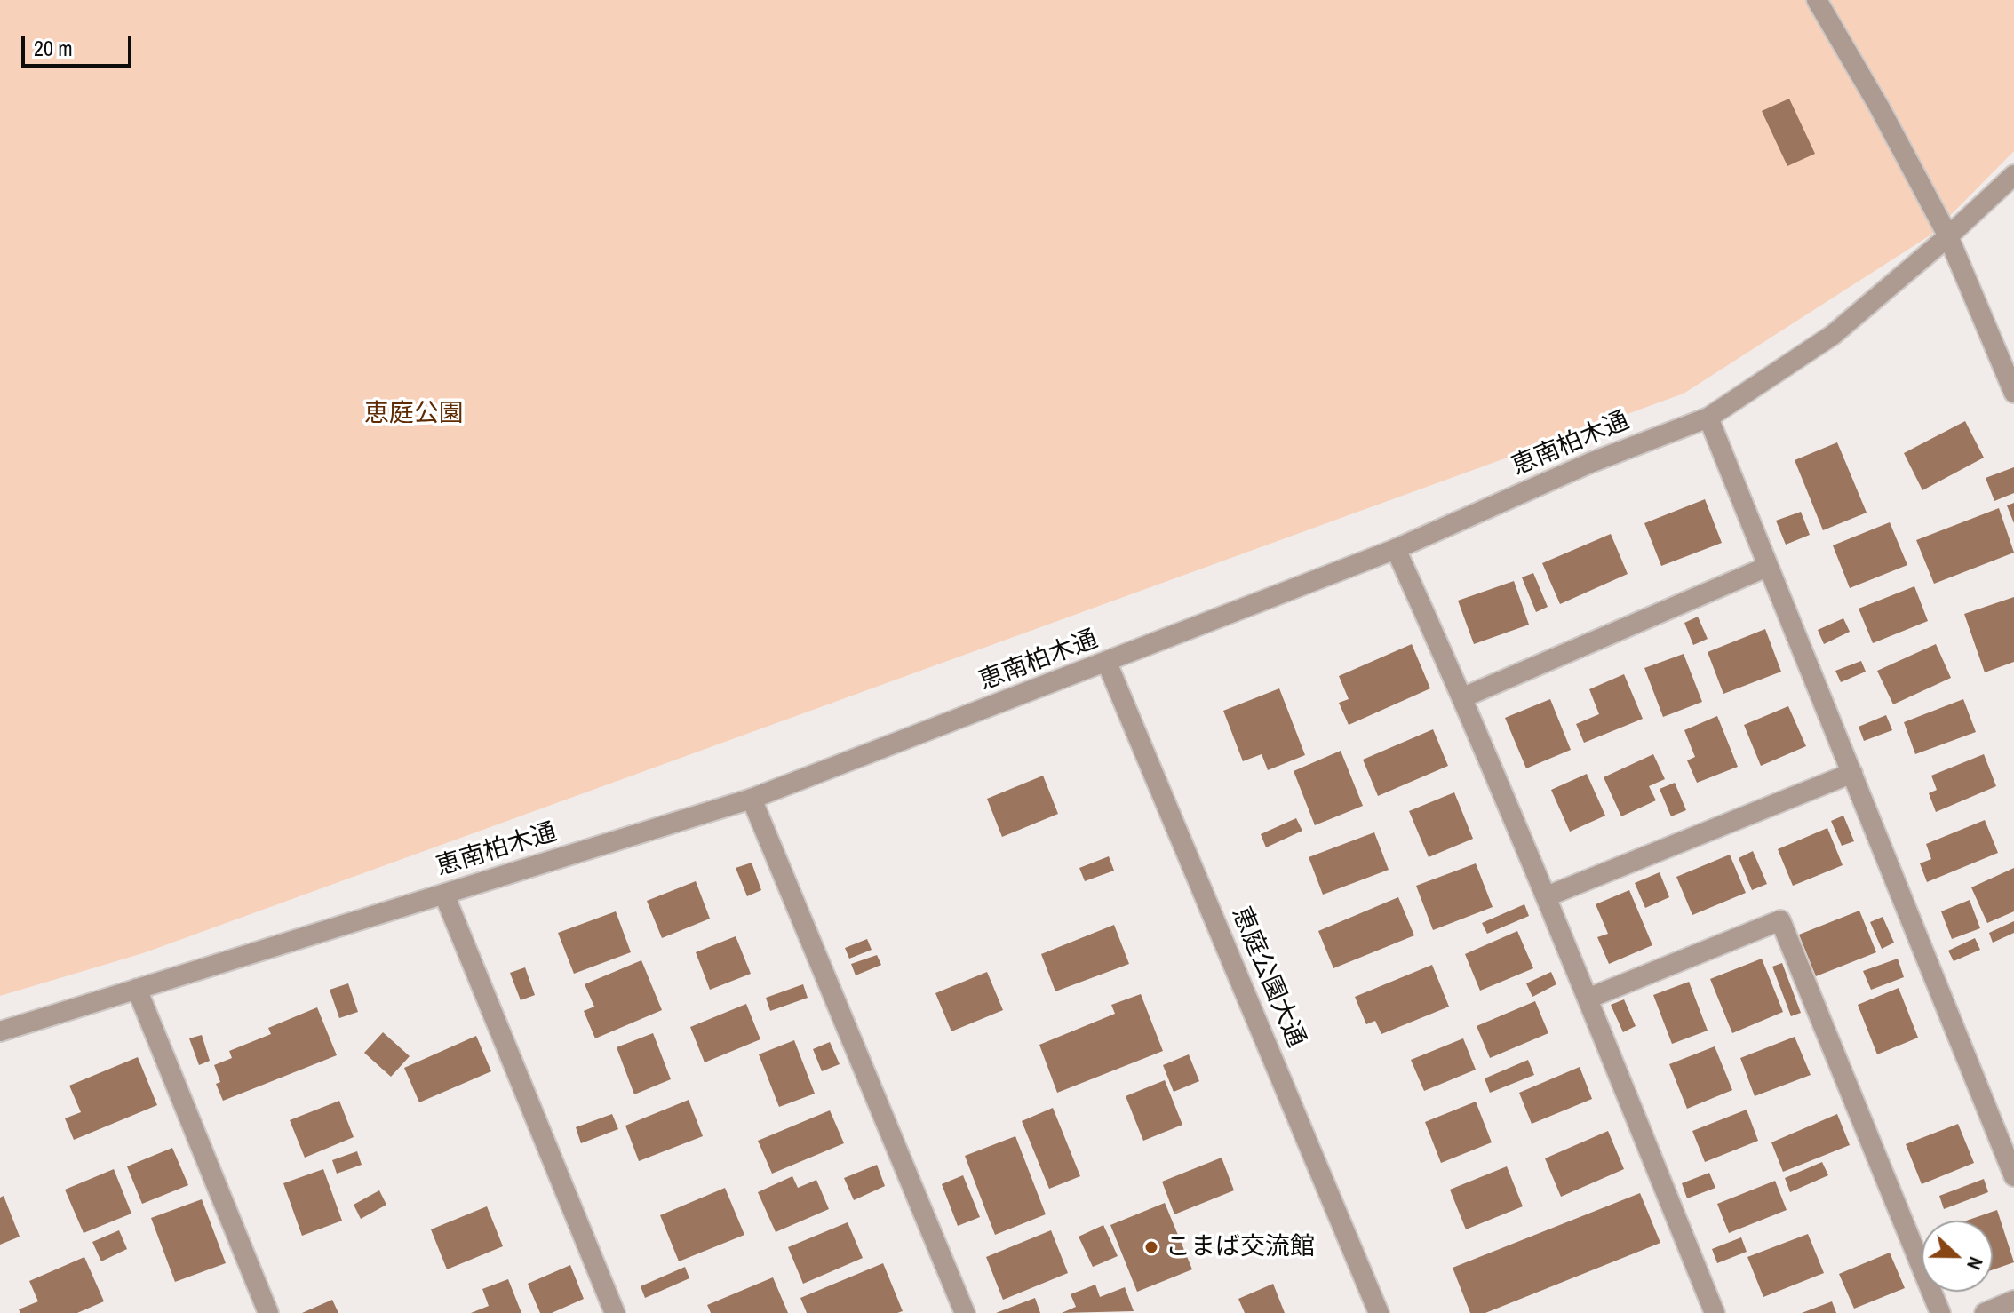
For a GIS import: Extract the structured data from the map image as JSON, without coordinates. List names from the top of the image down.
{
  "streets": {
    "street": ["恵南柏木通", "恵庭公園大通"]
  },
  "crossings": [
    ["恵南柏木通", "恵庭公園大通"]
  ],
  "parks": ["恵庭公園"],
  "places": ["こまば交流館"],
  "scale_bar": "20 m",
  "north": "right"
}
